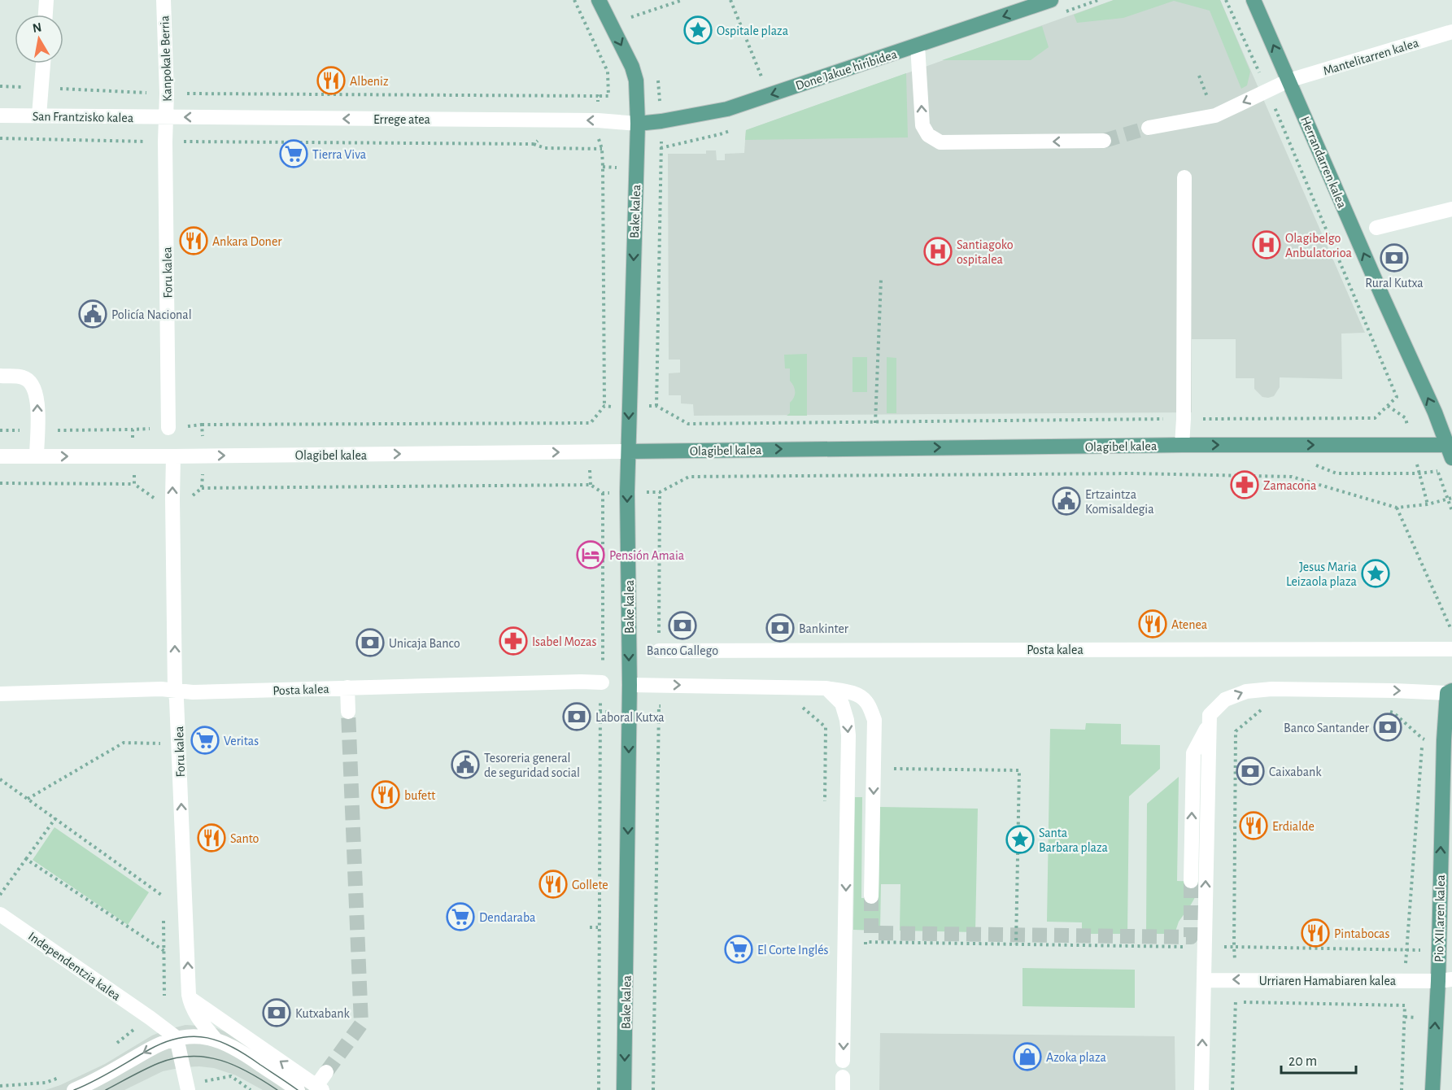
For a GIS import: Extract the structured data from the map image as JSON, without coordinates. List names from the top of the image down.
{
  "streets": {
    "main road": [
      "Done Jakue hiribidea",
      "Herrandarren kalea",
      "Bake kalea",
      "Olagibel kalea",
      "Pio XII.aren kalea"
    ],
    "street": [
      "Mantelitarren kalea",
      "Kanpokale Berria",
      "San Frantzisko kalea",
      "Errege atea",
      "Foru kalea",
      "Posta kalea",
      "Independentzia kalea",
      "Urriaren Hamabiaren kalea"
    ]
  },
  "crossings": [
    ["Mantelitarren kalea", "Herrandarren kalea"],
    ["Kanpokale Berria", "San Frantzisko kalea"],
    ["Kanpokale Berria", "Errege atea"],
    ["Kanpokale Berria", "Foru kalea"],
    ["Done Jakue hiribidea", "Errege atea"],
    ["Done Jakue hiribidea", "Bake kalea"],
    ["San Frantzisko kalea", "Errege atea"],
    ["San Frantzisko kalea", "Foru kalea"],
    ["Errege atea", "Bake kalea"],
    ["Errege atea", "Foru kalea"],
    ["Herrandarren kalea", "Olagibel kalea"],
    ["Bake kalea", "Olagibel kalea"],
    ["Foru kalea", "Olagibel kalea"],
    ["Foru kalea", "Posta kalea"],
    ["Pio XII.aren kalea", "Urriaren Hamabiaren kalea"]
  ],
  "one_way": [
    "Mantelitarren kalea",
    "Done Jakue hiribidea",
    "Errege atea",
    "Herrandarren kalea",
    "Bake kalea",
    "Foru kalea",
    "Olagibel kalea",
    "Pio XII.aren kalea",
    "Urriaren Hamabiaren kalea"
  ],
  "places": {
    "place": ["Ospitale plaza", "Jesus Maria Leizaola plaza", "Santa Barbara plaza"],
    "restaurant": [
      "Albeniz",
      "Ankara Doner",
      "Atenea",
      "bufett",
      "Erdialde",
      "Santo",
      "Gollete",
      "Pintabocas"
    ],
    "supermarket": [
      "Tierra Viva",
      "Veritas",
      "Dendaraba",
      "El Corte Inglés"
    ],
    "hospital": ["Olagibelgo Anbulatorioa", "Santiagoko ospitalea"],
    "bank": [
      "Rural Kutxa",
      "Banco Gallego",
      "Bankinter",
      "Unicaja Banco",
      "Laboral Kutxa",
      "Banco Santander",
      "Caixabank",
      "Kutxabank"
    ],
    "public building": ["Policía Nacional", "Ertzaintza Komisaldegia", "Tesoreria general de seguridad social"],
    "pharmacy": ["Zamacona", "Isabel Mozas"],
    "hotel": ["Pensión Amaia"],
    "shop": ["Azoka plaza"]
  },
  "scale_bar": "20 m",
  "north": "top"
}
